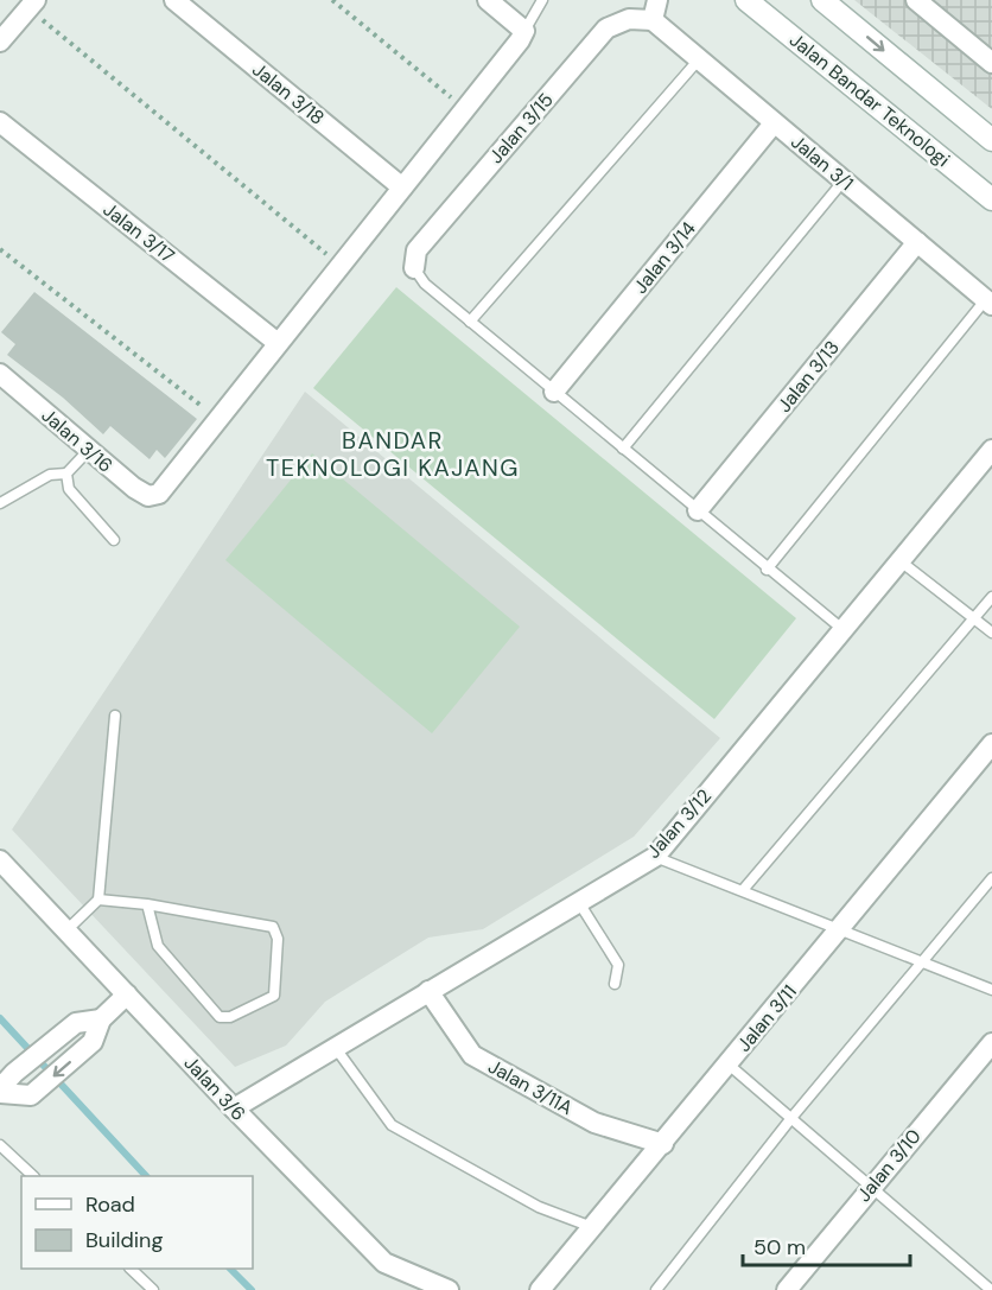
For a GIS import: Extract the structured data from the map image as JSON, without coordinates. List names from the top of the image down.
{
  "streets": {
    "street": [
      "Jalan 3/18",
      "Jalan Bandar Teknologi",
      "Jalan 3/15",
      "Jalan 3/1",
      "Jalan 3/17",
      "Jalan 3/14",
      "Jalan 3/13",
      "Jalan 3/16",
      "Jalan 3/12",
      "Jalan 3/11",
      "Jalan 3/11A",
      "Jalan 3/6",
      "Jalan 3/10"
    ]
  },
  "crossings": [
    ["Jalan 3/15", "Jalan 3/1"],
    ["Jalan 3/1", "Jalan 3/14"],
    ["Jalan 3/1", "Jalan 3/13"],
    ["Jalan 3/12", "Jalan 3/11A"],
    ["Jalan 3/12", "Jalan 3/6"],
    ["Jalan 3/11", "Jalan 3/11A"]
  ],
  "districts": ["BANDAR TEKNOLOGI KAJANG"],
  "legend": ["Road", "Building"],
  "scale_bar": "50 m"
}
